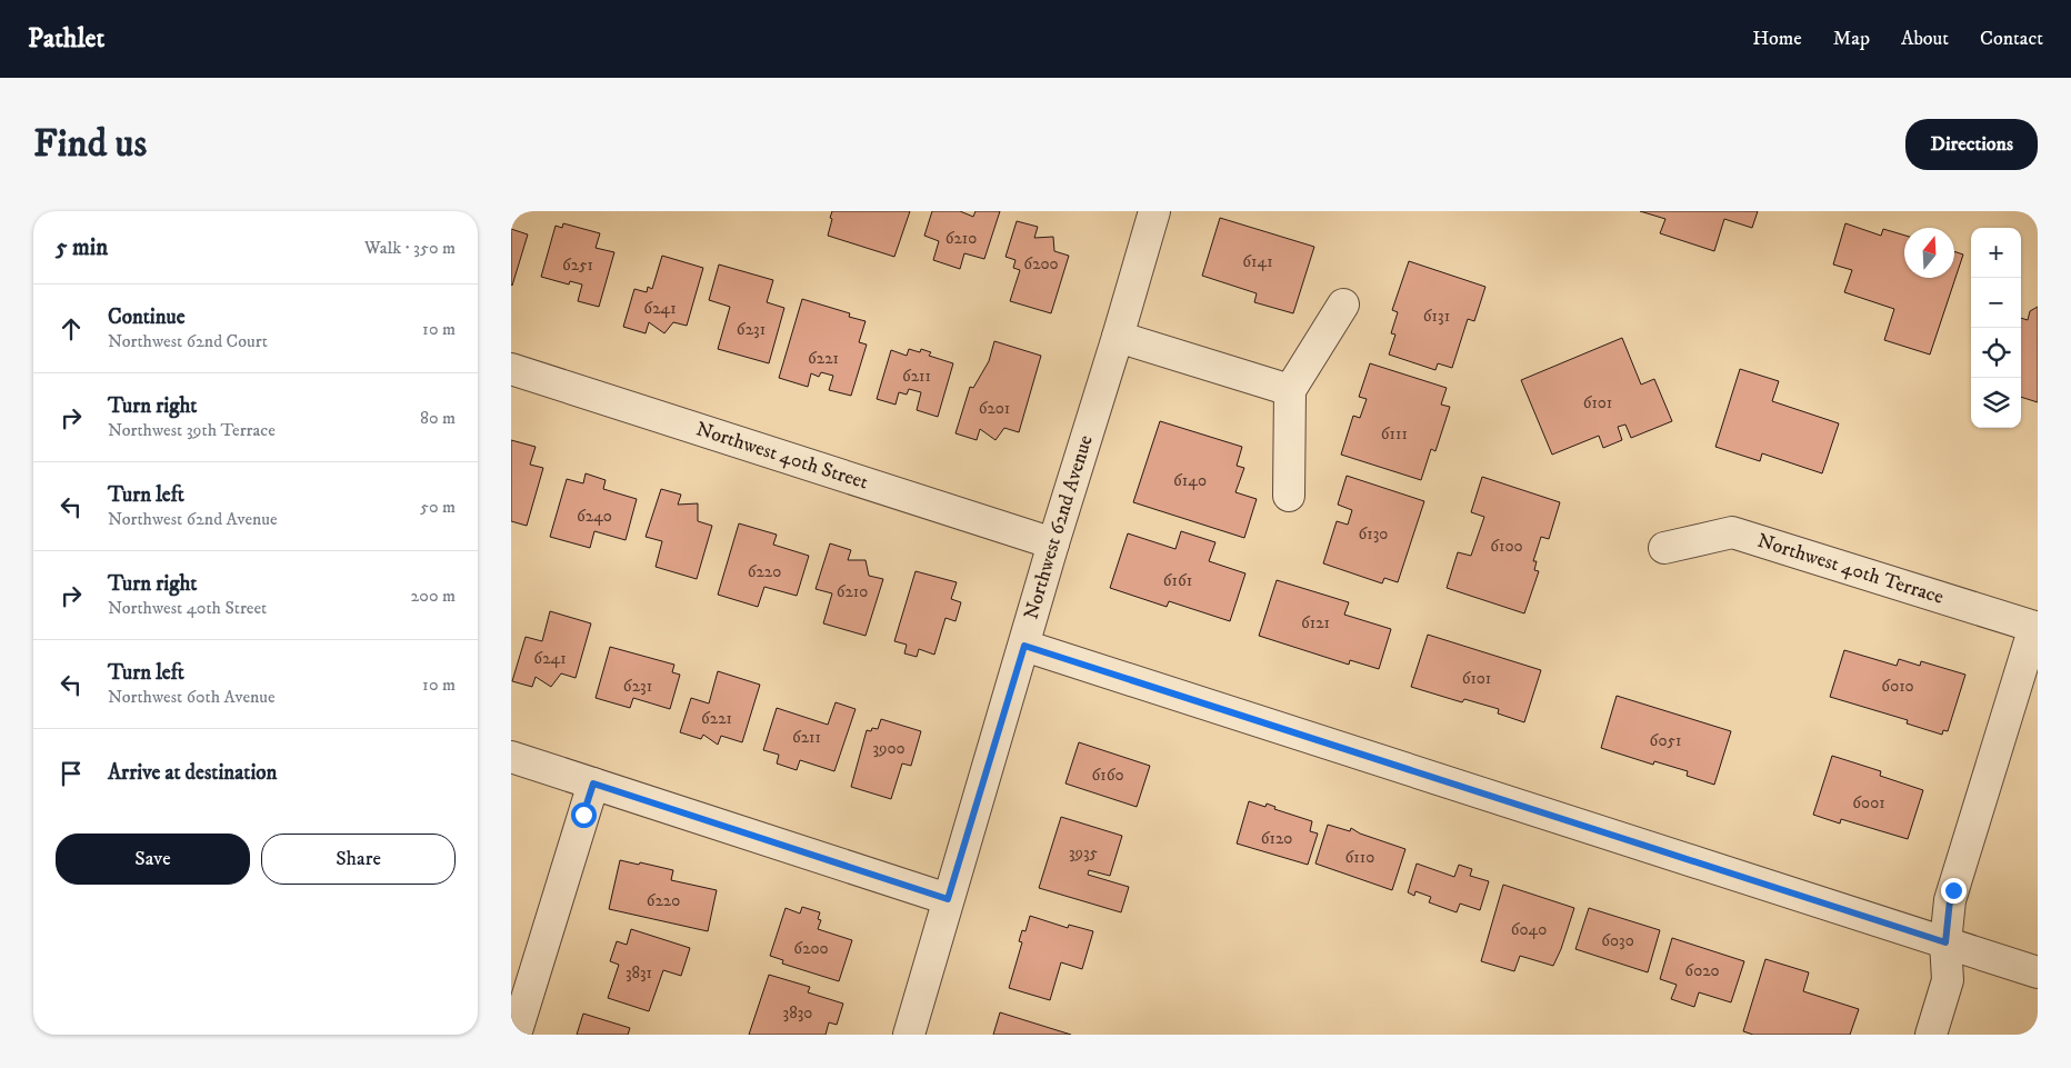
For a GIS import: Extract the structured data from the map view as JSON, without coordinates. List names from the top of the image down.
{
  "streets": {
    "street": ["Northwest 40th Street", "Northwest 62nd Avenue", "Northwest 40th Terrace"]
  },
  "crossings": [
    ["Northwest 40th Street", "Northwest 62nd Avenue"]
  ],
  "house_numbers": [
    "6210",
    "6141",
    "6200",
    "6251",
    "6241",
    "6131",
    "6231",
    "6221",
    "6211",
    "6101",
    "6201",
    "6111",
    "6140",
    "6240",
    "6130",
    "6100",
    "6220",
    "6161",
    "6210",
    "6121",
    "6241",
    "6101",
    "6231",
    "6010",
    "6221",
    "6211",
    "6051",
    "3900",
    "6160",
    "6001",
    "6120",
    "3935",
    "6110",
    "6220",
    "6040",
    "6030",
    "6200",
    "6020",
    "3831",
    "3830"
  ],
  "north": "top",
  "page": {
    "header": "Pathlet",
    "nav": [
      "Home",
      "Map",
      "About",
      "Contact"
    ],
    "buttons": [
      "Directions",
      ["Save", "Share"]
    ],
    "title": "Find us",
    "heading": ["5 min", "Walk · 350 m"],
    "map_buttons": ["+", "−"],
    "list": [
      ["Continue", "Northwest 62nd Court", "10 m"],
      ["Turn right", "Northwest 39th Terrace", "80 m"],
      ["Turn left", "Northwest 62nd Avenue", "50 m"],
      ["Turn right", "Northwest 40th Street", "200 m"],
      ["Turn left", "Northwest 60th Avenue", "10 m"],
      "Arrive at destination"
    ]
  }
}
